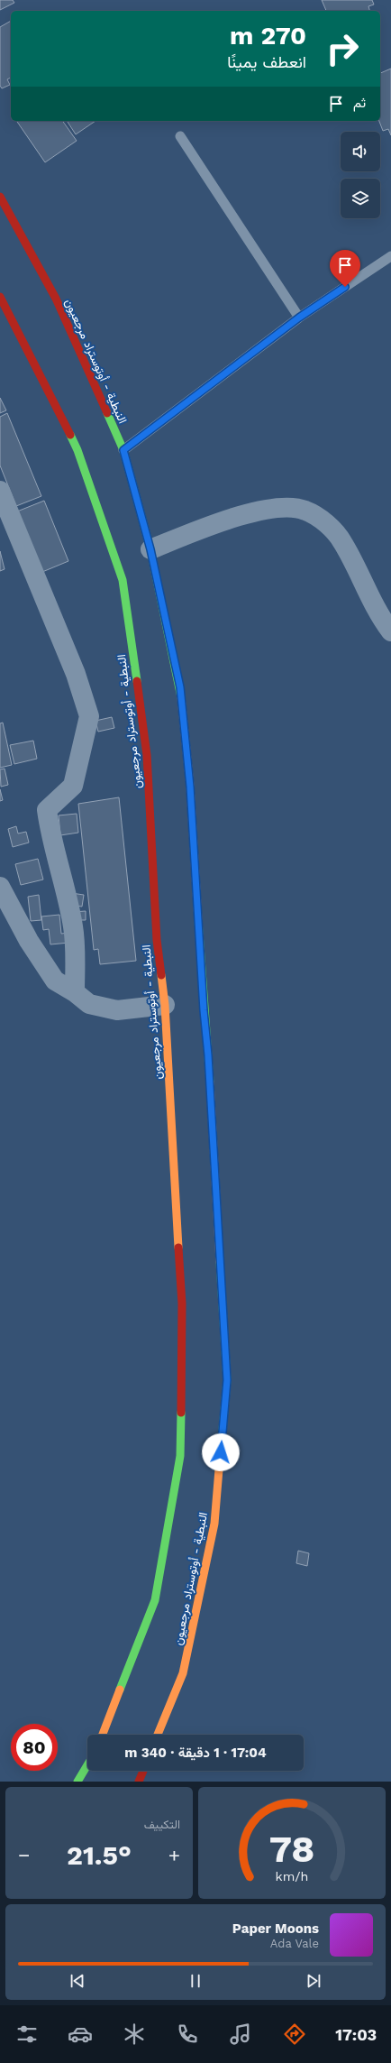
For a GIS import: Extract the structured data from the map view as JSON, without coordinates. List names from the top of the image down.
{
  "streets": {
    "highway": ["النبطية - أوتوستراد مرجعيون"]
  },
  "page": {
    "turn": ["270 m", "انعطف يمينًا"],
    "then": "ثم",
    "limit": "80",
    "trip": "17:04 · 1 دقيقة · 340 m",
    "tile": "التكييف",
    "heat": ["−", "21.5°", "+"],
    "song": ["Paper Moons", "Ada Vale"],
    "tabs": "17:03",
    "gauge": ["78", "km/h"]
  }
}
